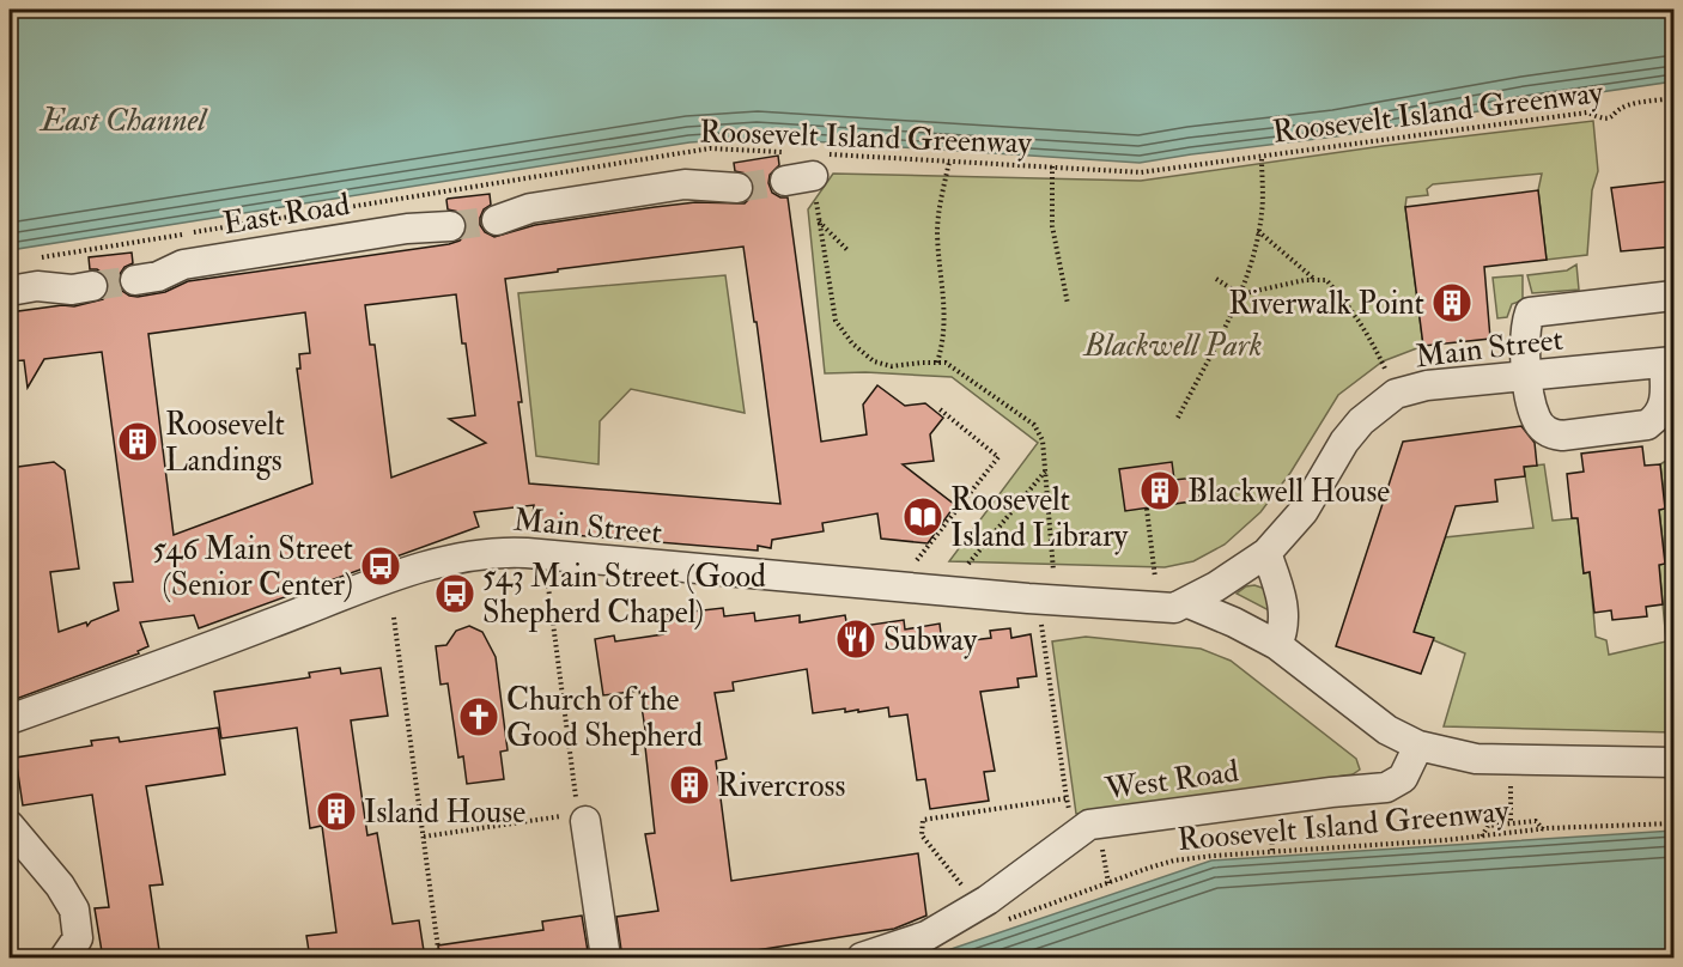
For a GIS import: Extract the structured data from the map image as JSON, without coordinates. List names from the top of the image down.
{
  "streets": {
    "street": ["East Road", "Main Street", "West Road"],
    "path": ["Roosevelt Island Greenway"]
  },
  "crossings": [
    ["Roosevelt Island Greenway", "West Road"]
  ],
  "water": ["East Channel"],
  "parks": ["Blackwell Park"],
  "places": {
    "building": [
      "Riverwalk Point",
      "Roosevelt Landings",
      "Blackwell House",
      "Rivercross",
      "Island House"
    ],
    "library": ["Roosevelt Island Library"],
    "bus stop": ["546 Main Street (Senior Center)", "543 Main Street (Good Shepherd Chapel)"],
    "restaurant": ["Subway"],
    "church": ["Church of the Good Shepherd"]
  }
}
